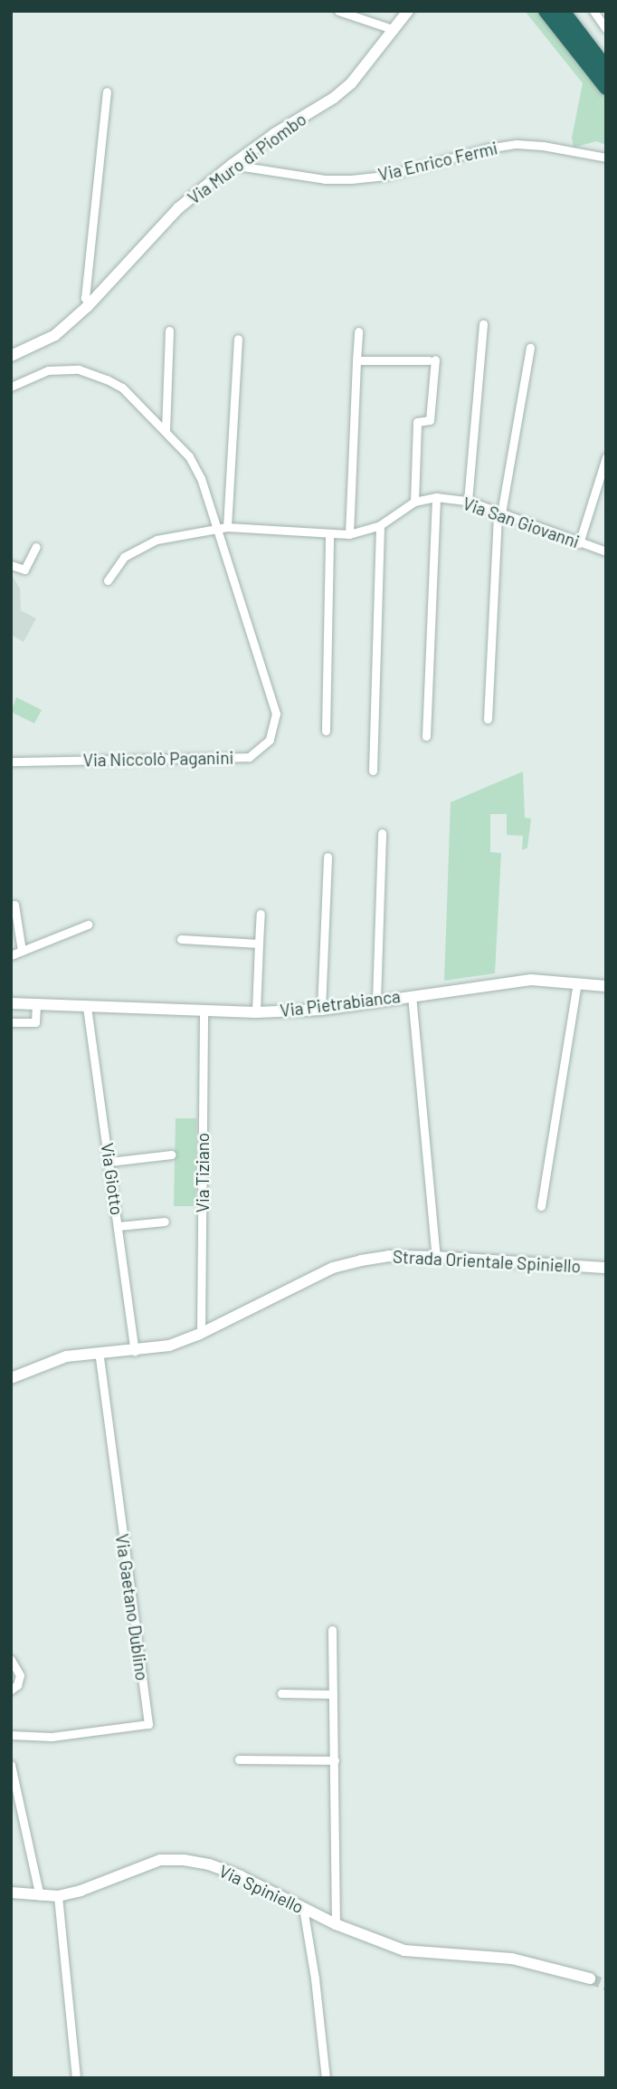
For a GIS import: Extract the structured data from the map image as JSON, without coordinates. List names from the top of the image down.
{
  "streets": {
    "street": [
      "Via Muro di Piombo",
      "Via Enrico Fermi",
      "Via San Giovanni",
      "Via Niccolò Paganini",
      "Via Pietrabianca",
      "Via Tiziano",
      "Via Giotto",
      "Strada Orientale Spiniello",
      "Via Gaetano Dublino",
      "Via Spiniello"
    ]
  },
  "crossings": [
    ["Via Muro di Piombo", "Via Enrico Fermi"],
    ["Via San Giovanni", "Via Niccolò Paganini"],
    ["Via Pietrabianca", "Via Tiziano"],
    ["Via Pietrabianca", "Via Giotto"],
    ["Via Tiziano", "Strada Orientale Spiniello"],
    ["Via Giotto", "Strada Orientale Spiniello"],
    ["Strada Orientale Spiniello", "Via Gaetano Dublino"]
  ]
}
